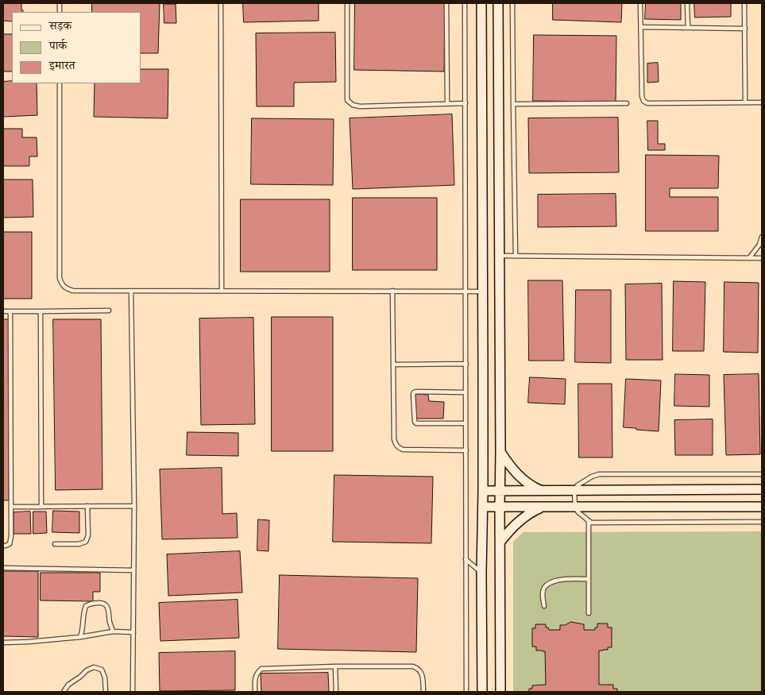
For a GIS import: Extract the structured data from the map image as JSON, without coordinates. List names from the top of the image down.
{
  "legend": ["सड़क", "पार्क", "इमारत"]
}
